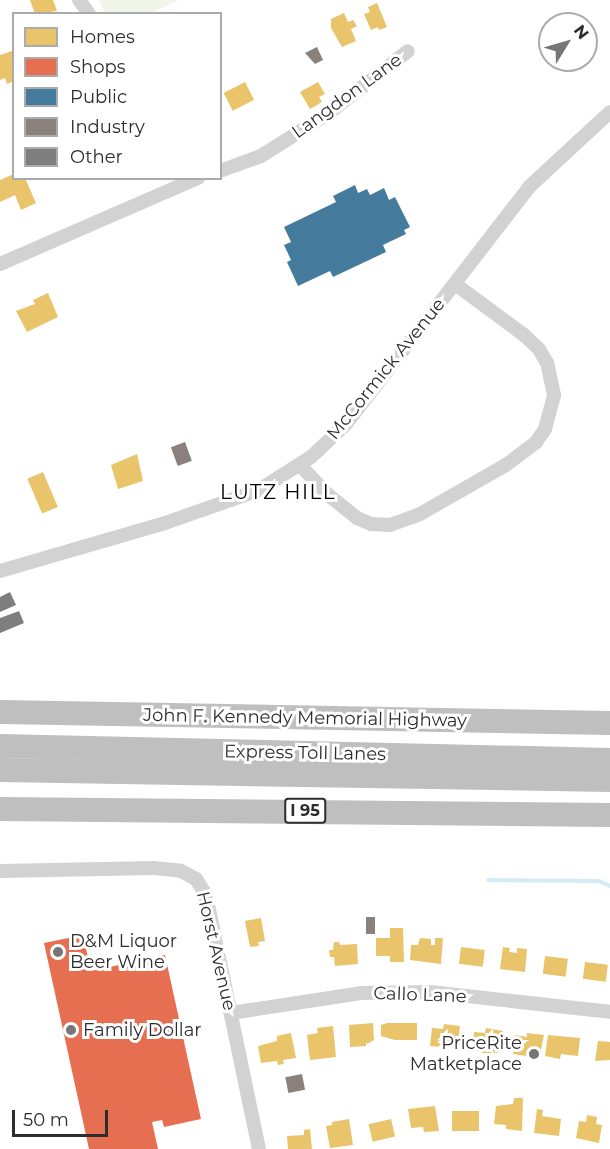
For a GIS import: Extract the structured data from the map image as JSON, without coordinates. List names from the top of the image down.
{
  "streets": {
    "highway": ["John F. Kennedy Memorial Highway", "Express Toll Lanes", "I 95"],
    "street": [
      "Langdon Lane",
      "McCormick Avenue",
      "Horst Avenue",
      "Callo Lane"
    ]
  },
  "crossings": [
    ["Horst Avenue", "Callo Lane"]
  ],
  "districts": ["LUTZ HILL"],
  "places": ["D&M Liquor Beer Wine", "Family Dollar", "PriceRite Matketplace"],
  "legend": [
    "Homes",
    "Shops",
    "Public",
    "Industry",
    "Other"
  ],
  "scale_bar": "50 m",
  "north": "top right"
}
